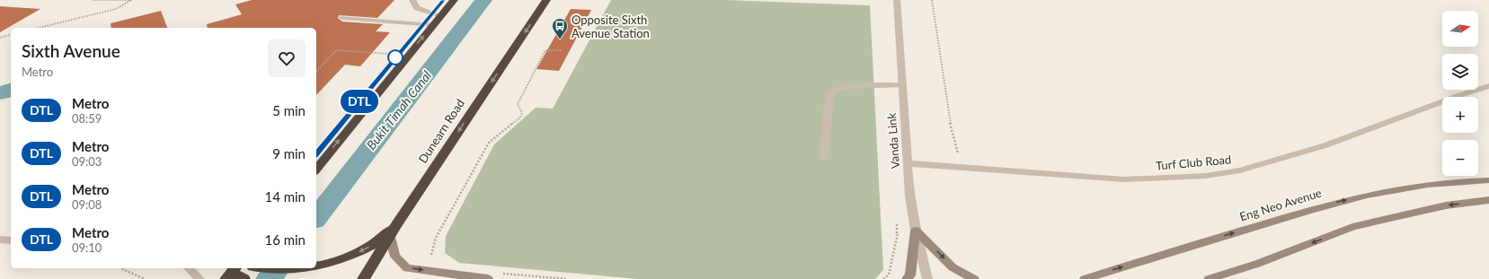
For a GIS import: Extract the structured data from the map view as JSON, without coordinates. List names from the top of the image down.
{
  "streets": {
    "highway": ["Dunearn Road"],
    "main road": ["Eng Neo Avenue"],
    "street": ["Vanda Link", "Turf Club Road"]
  },
  "crossings": [
    ["Vanda Link", "Turf Club Road"]
  ],
  "water": ["Bukit Timah Canal"],
  "places": {
    "bus stop": ["Opposite Sixth Avenue Station"]
  },
  "lines": ["metro line DTL"],
  "north": "right",
  "page": {
    "on_map": "DTL",
    "map_buttons": ["+", "−"],
    "heading": ["Sixth Avenue", "Metro"],
    "list": [
      {
        "mark": "DTL",
        "name": "Metro",
        "note": "08:59",
        "value": "5 min"
      },
      {
        "mark": "DTL",
        "name": "Metro",
        "note": "09:03",
        "value": "9 min"
      },
      {
        "mark": "DTL",
        "name": "Metro",
        "note": "09:08",
        "value": "14 min"
      },
      {
        "mark": "DTL",
        "name": "Metro",
        "note": "09:10",
        "value": "16 min"
      }
    ]
  }
}
